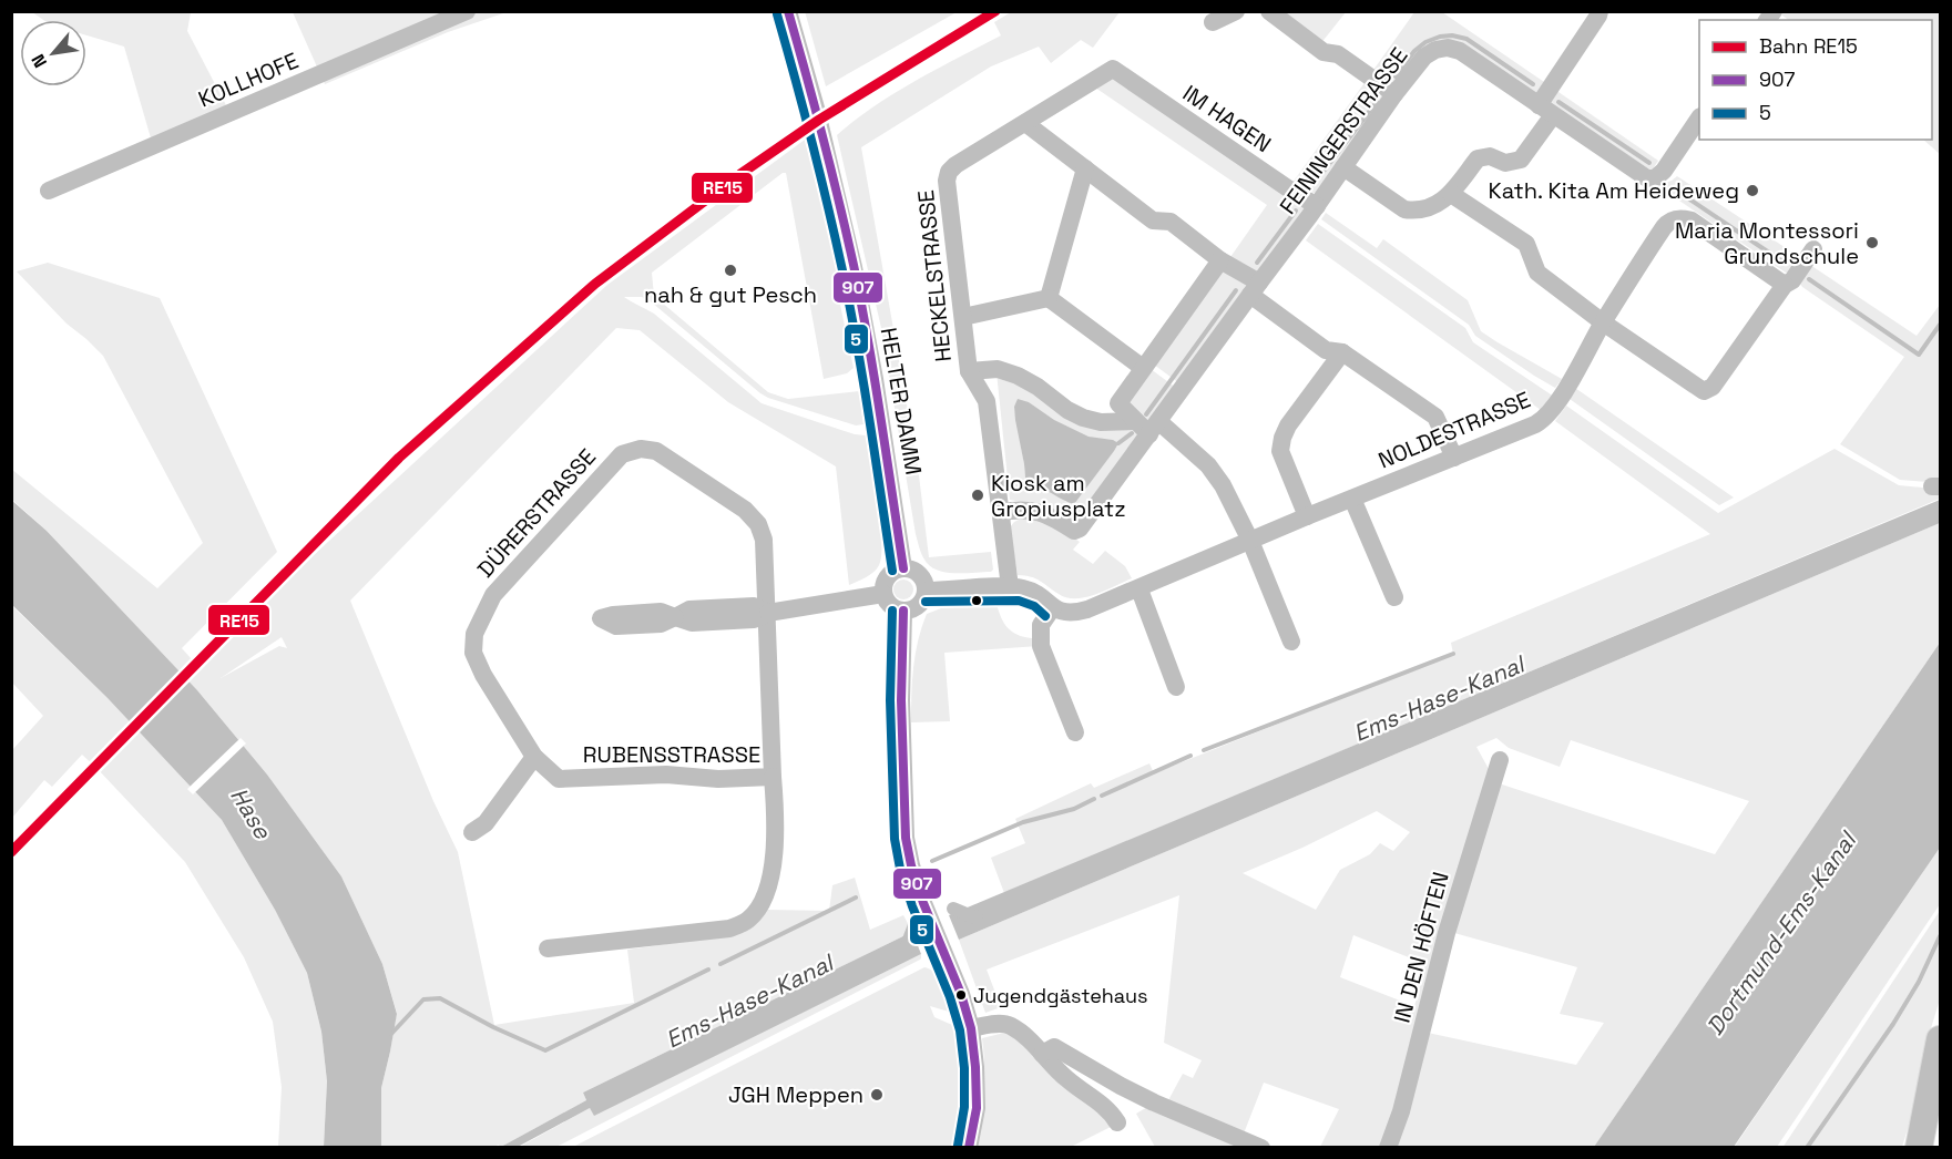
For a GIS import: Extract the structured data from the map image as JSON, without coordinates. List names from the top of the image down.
{
  "streets": {
    "street": [
      "KOLLHOFE",
      "IM HAGEN",
      "FEININGERSTRASSE",
      "HECKELSTRASSE",
      "HELTER DAMM",
      "NOLDESTRASSE",
      "DÜRERSTRASSE",
      "RUBENSSTRASSE",
      "IN DEN HÖFTEN"
    ]
  },
  "crossings": [
    ["IM HAGEN", "FEININGERSTRASSE"],
    ["IM HAGEN", "HECKELSTRASSE"],
    ["DÜRERSTRASSE", "RUBENSSTRASSE"]
  ],
  "water": ["Ems-Hase-Kanal", "Hase", "Dortmund-Ems-Kanal"],
  "places": [
    "Kath. Kita Am Heideweg",
    "Maria Montessori Grundschule",
    "nah & gut Pesch",
    "Kiosk am Gropiusplatz",
    "Jugendgästehaus",
    "JGH Meppen"
  ],
  "lines": ["rail line RE15", "transit line 907", "transit line 5"],
  "legend": ["Bahn RE15", "907", "5"],
  "north": "bottom left"
}
